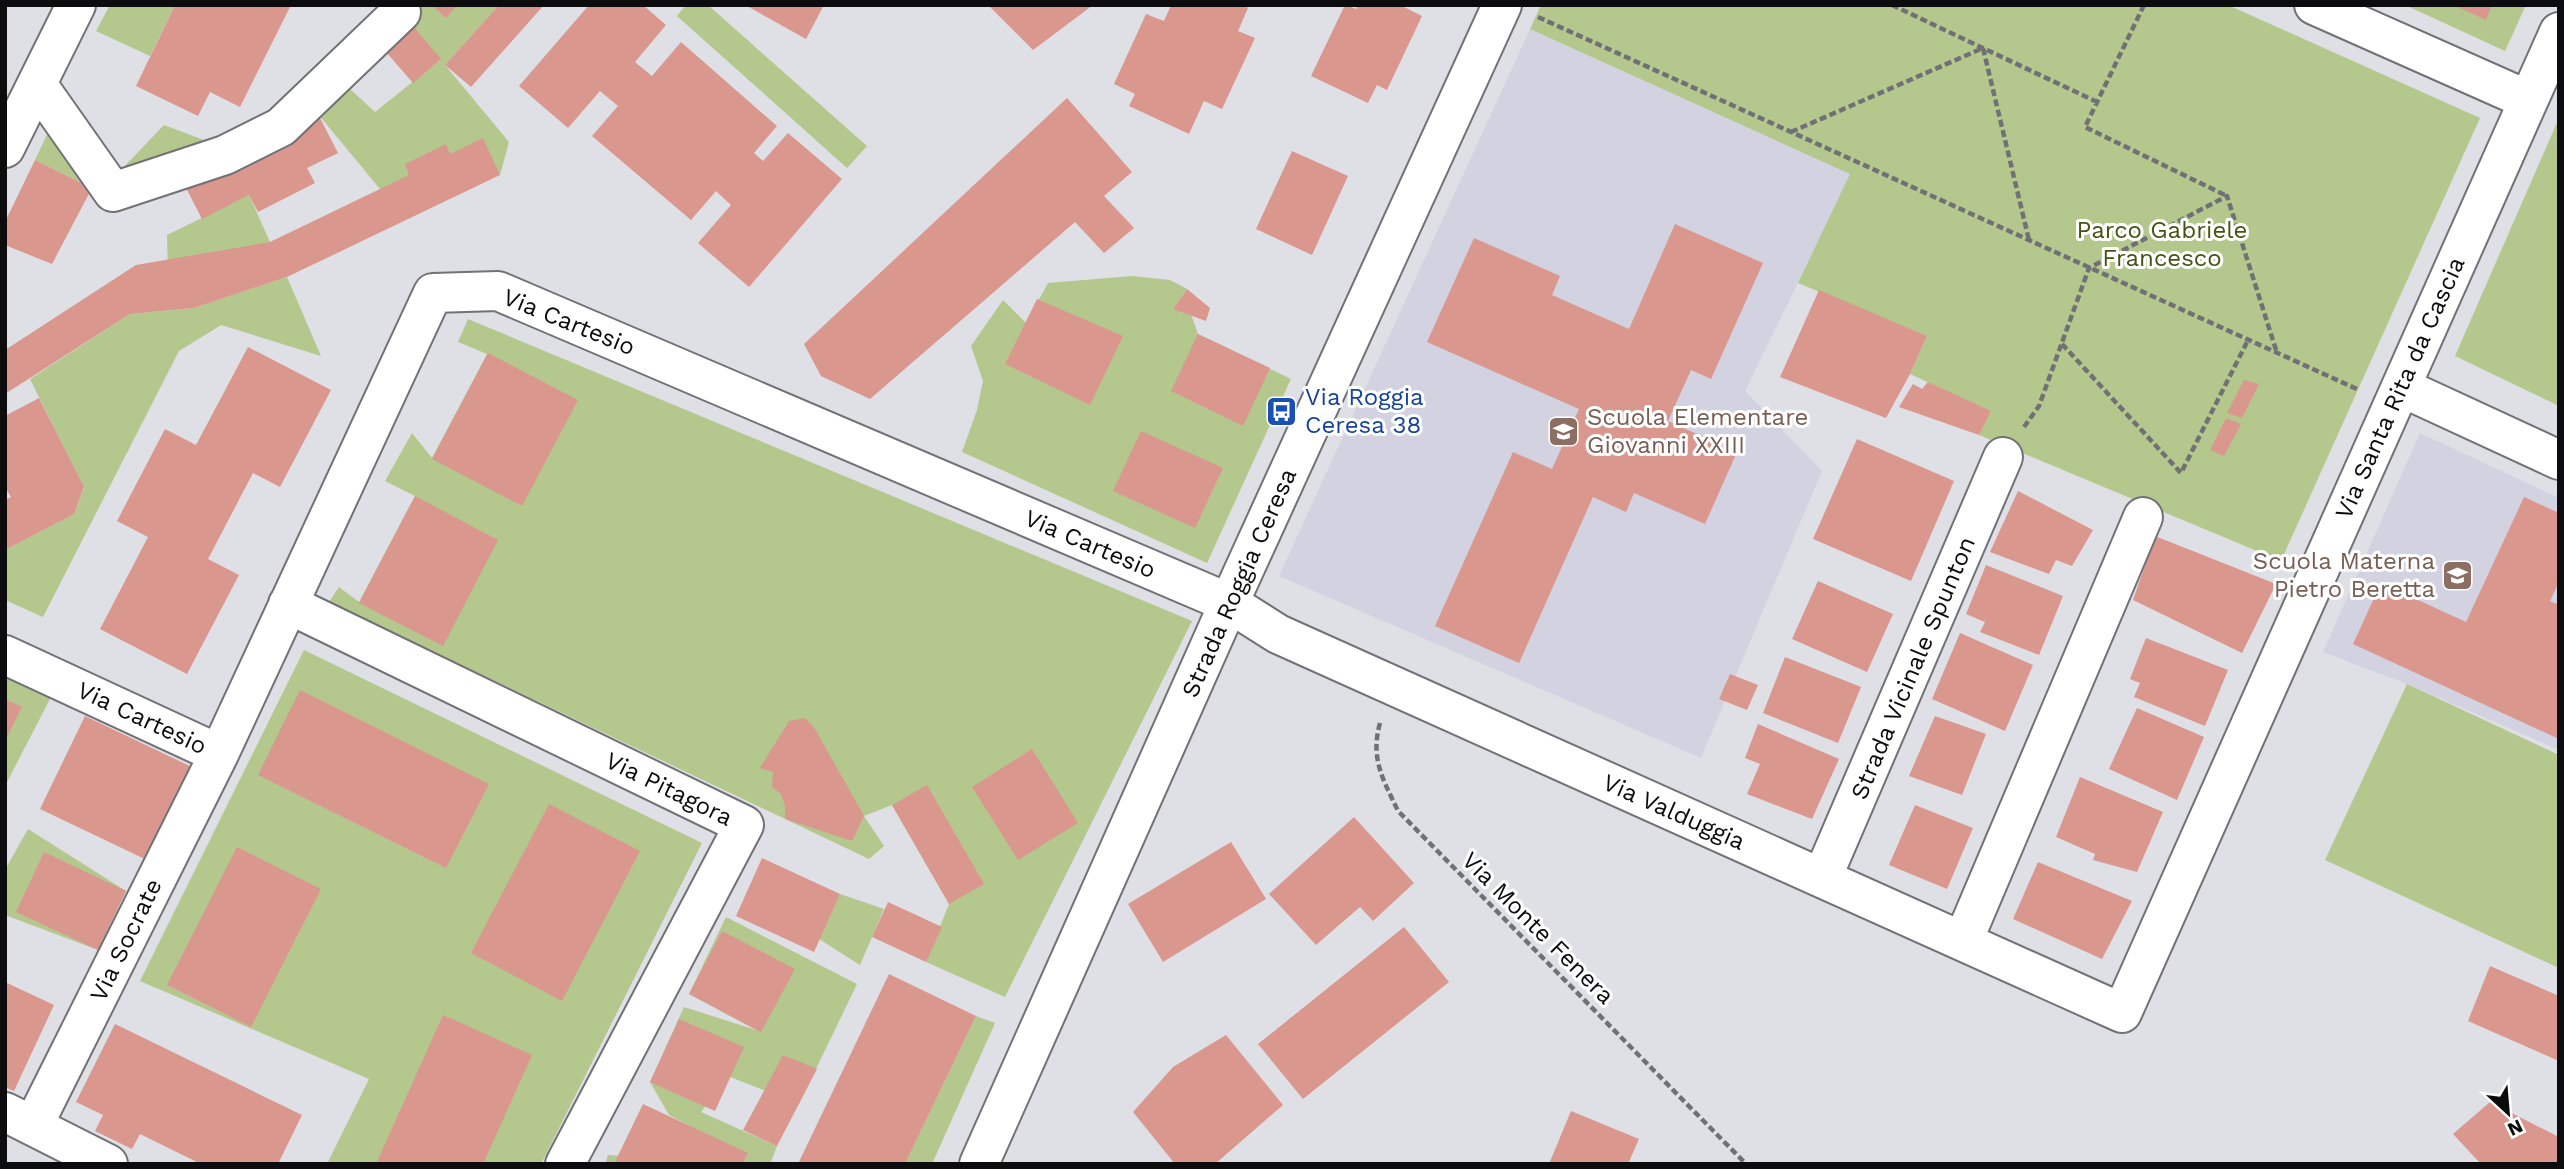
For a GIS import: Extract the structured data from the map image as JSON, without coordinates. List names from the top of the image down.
{
  "streets": {
    "street": [
      "Via Cartesio",
      "Via Santa Rita da Cascia",
      "Strada Roggia Ceresa",
      "Strada Vicinale Spunton",
      "Via Pitagora",
      "Via Valduggia",
      "Via Socrate"
    ],
    "path": ["Via Monte Fenera"]
  },
  "crossings": [
    ["Via Cartesio", "Strada Roggia Ceresa"],
    ["Via Cartesio", "Via Pitagora"],
    ["Via Cartesio", "Via Valduggia"],
    ["Via Cartesio", "Via Socrate"],
    ["Via Santa Rita da Cascia", "Via Valduggia"],
    ["Strada Roggia Ceresa", "Via Valduggia"],
    ["Strada Vicinale Spunton", "Via Valduggia"],
    ["Via Valduggia", "Via Monte Fenera"]
  ],
  "parks": ["Parco Gabriele Francesco"],
  "places": {
    "bus stop": ["Via Roggia Ceresa 38"],
    "school or university": ["Scuola Elementare Giovanni XXIII", "Scuola Materna Pietro Beretta"]
  },
  "north": "bottom right"
}
